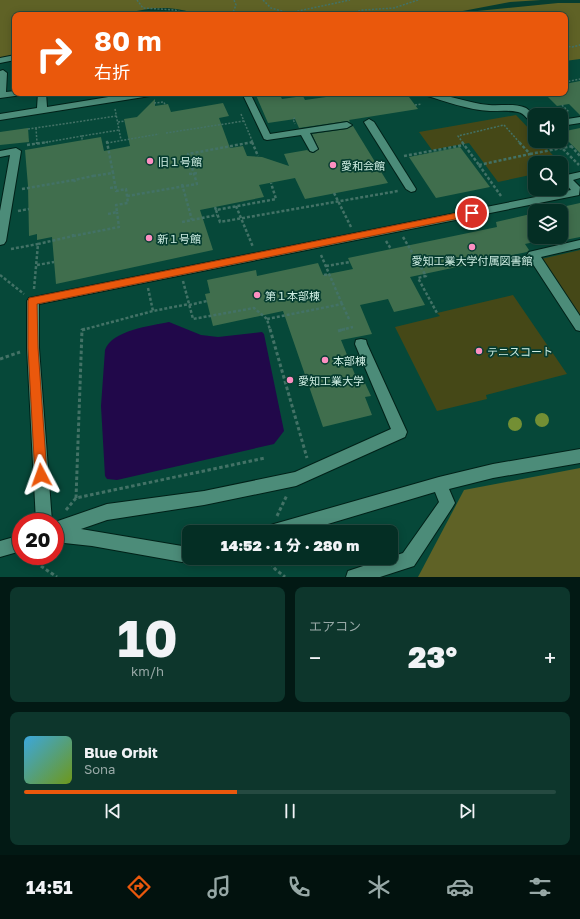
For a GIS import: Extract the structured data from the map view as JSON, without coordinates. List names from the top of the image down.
{
  "places": [
    "旧１号館",
    "愛和会館",
    "新１号館",
    "愛知工業大学付属図書館",
    "第１本部棟",
    "テニスコート",
    "本部棟",
    "愛知工業大学"
  ],
  "page": {
    "turn": ["80 m", "右折"],
    "limit": "20",
    "trip": "14:52 · 1 分 · 280 m",
    "tile": [
      ["10", "km/h"],
      "エアコン"
    ],
    "heat": ["−", "23°", "+"],
    "song": ["Blue Orbit", "Sona"],
    "tabs": "14:51"
  }
}
